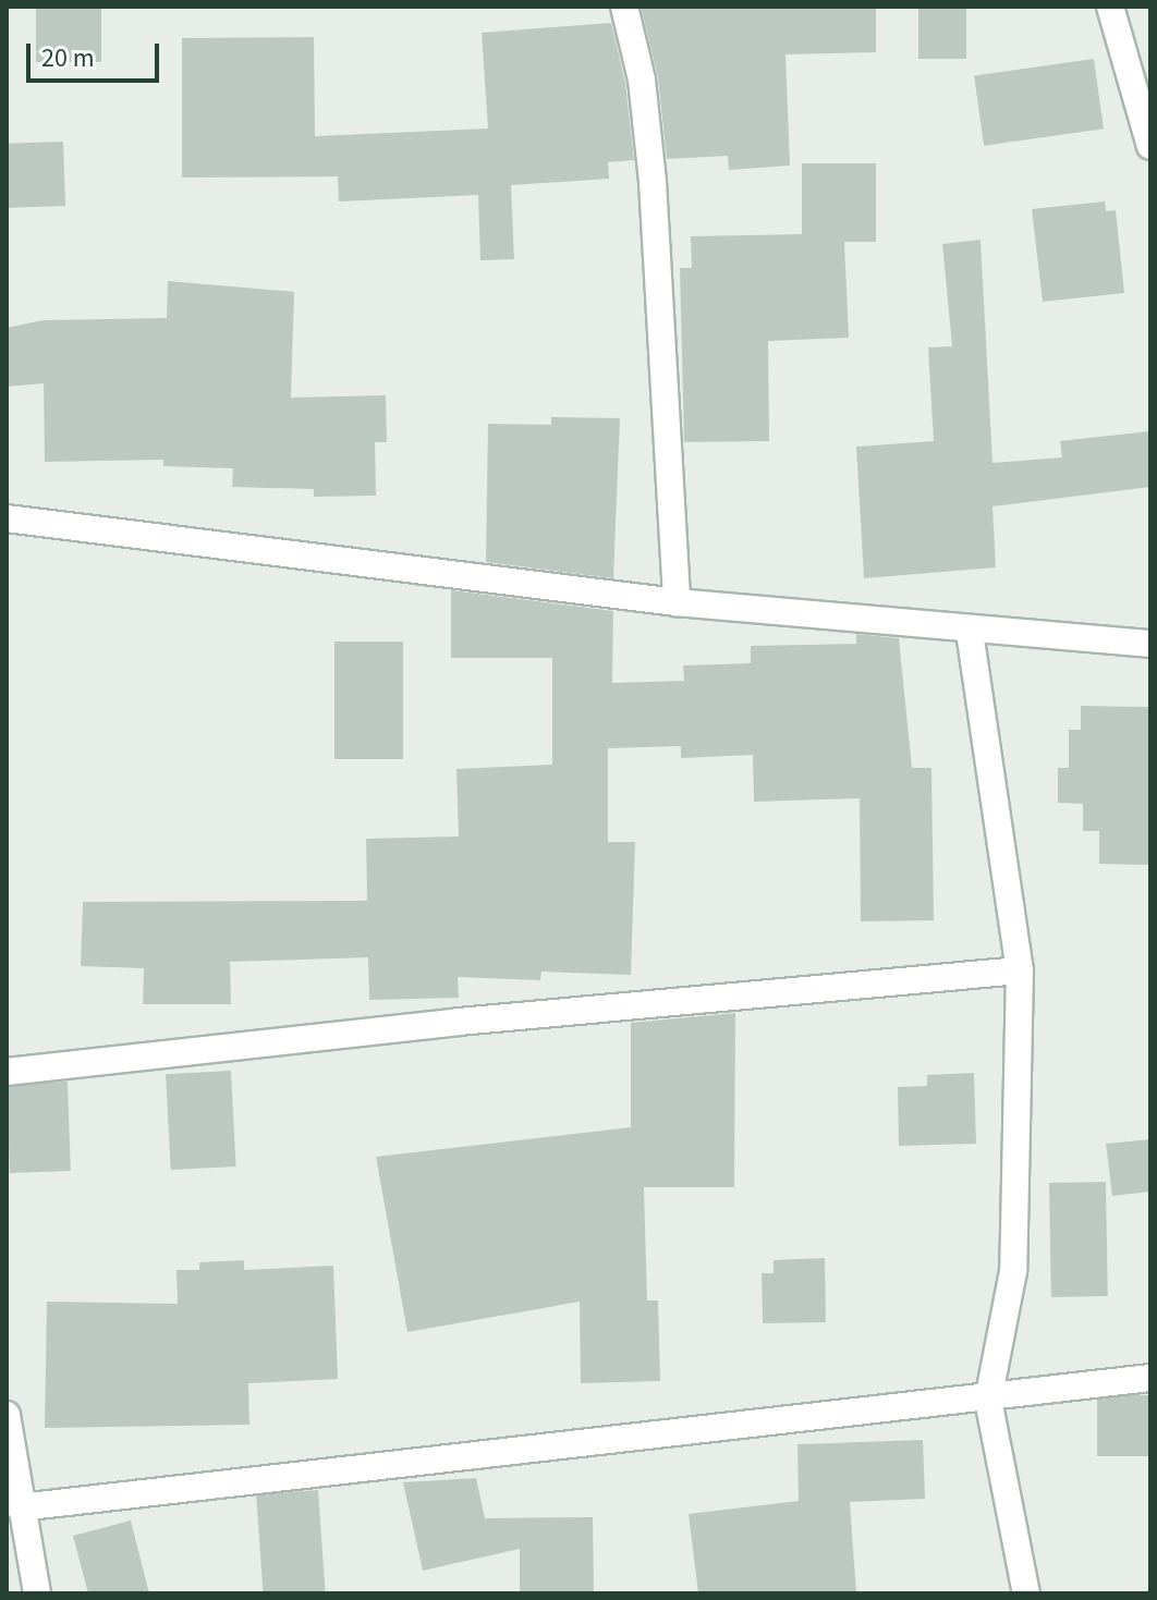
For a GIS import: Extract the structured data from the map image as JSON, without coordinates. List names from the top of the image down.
{
  "scale_bar": "20 m"
}
